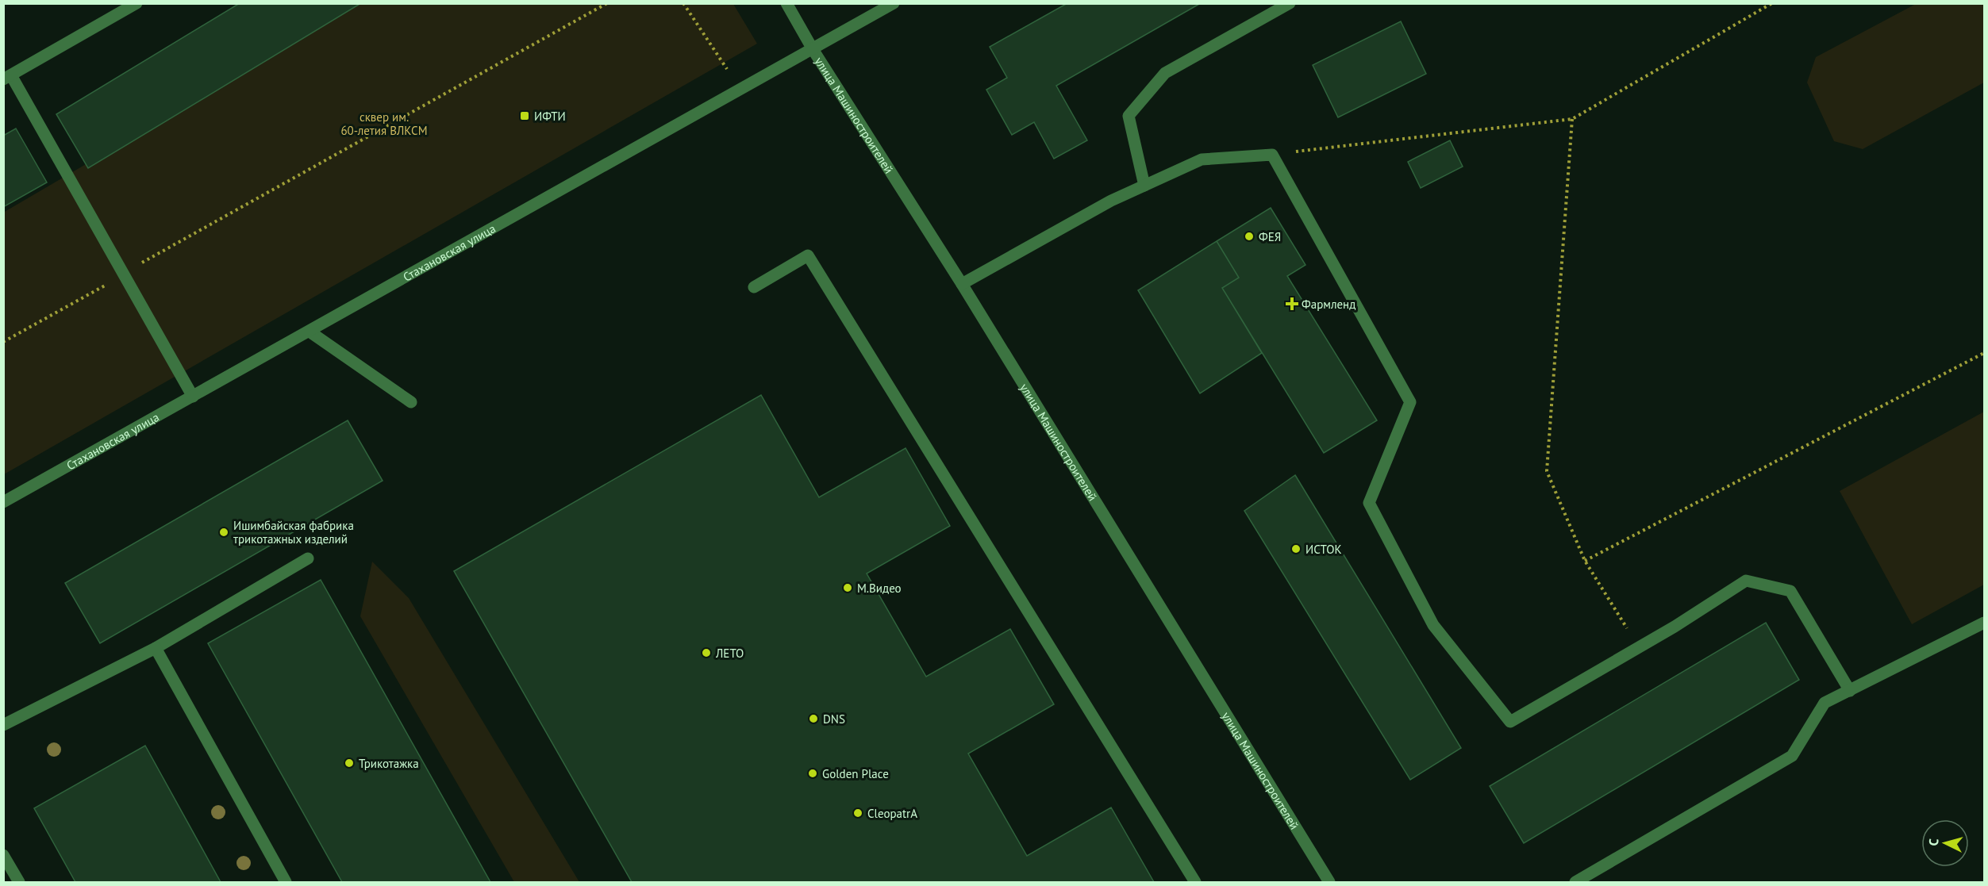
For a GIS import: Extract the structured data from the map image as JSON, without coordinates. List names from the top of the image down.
{
  "streets": {
    "street": ["улица Машиностроителей", "Стахановская улица"]
  },
  "crossings": [
    ["улица Машиностроителей", "Стахановская улица"]
  ],
  "parks": ["сквер им. 60-летия ВЛКСМ"],
  "places": {
    "transit": ["ИФТИ"],
    "other": [
      "ФЕЯ",
      "Ишимбайская фабрика трикотажных изделий",
      "ИСТОК",
      "М.Видео",
      "ЛЕТО",
      "DNS",
      "Трикотажка",
      "Golden Place",
      "CleopatrA"
    ],
    "health": ["Фармленд"]
  },
  "north": "left"
}
